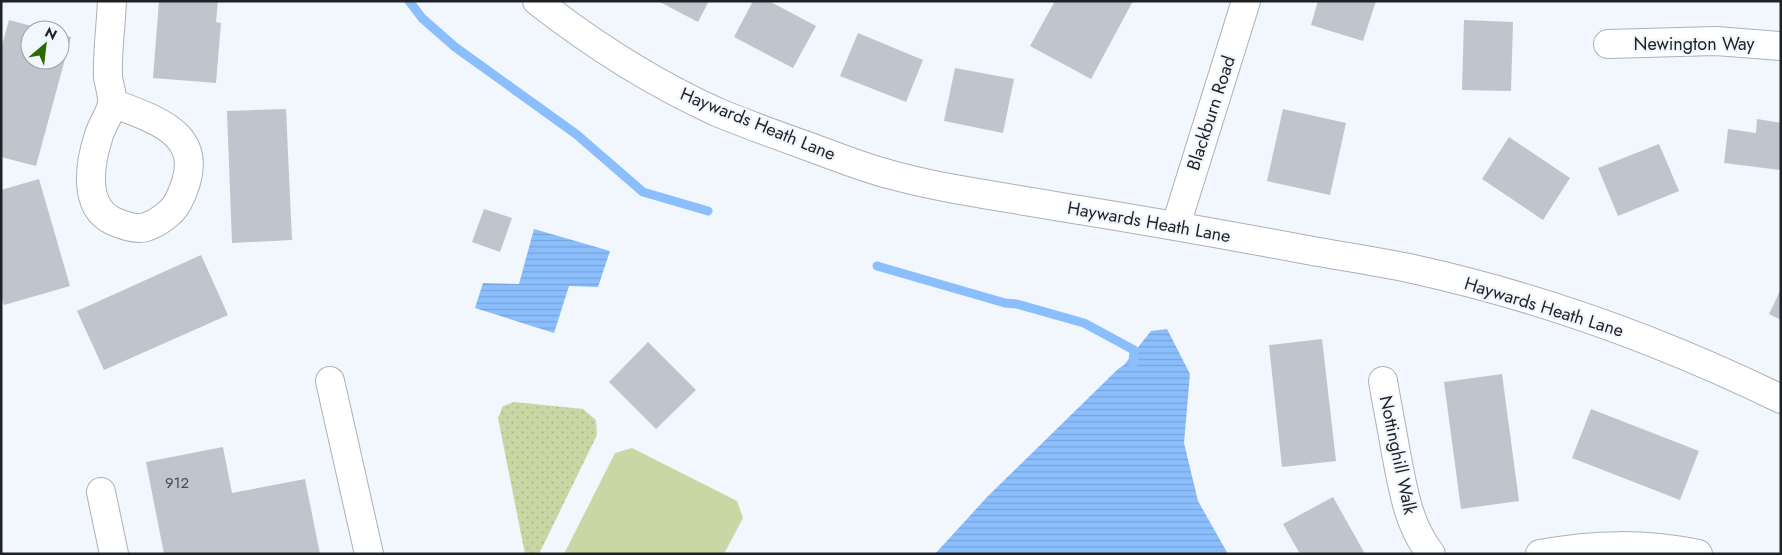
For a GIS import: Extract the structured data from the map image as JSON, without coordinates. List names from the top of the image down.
{
  "streets": {
    "street": [
      "Newington Way",
      "Blackburn Road",
      "Haywards Heath Lane",
      "Nottinghill Walk"
    ]
  },
  "crossings": [
    ["Blackburn Road", "Haywards Heath Lane"]
  ],
  "house_numbers": ["912"],
  "north": "top right"
}
